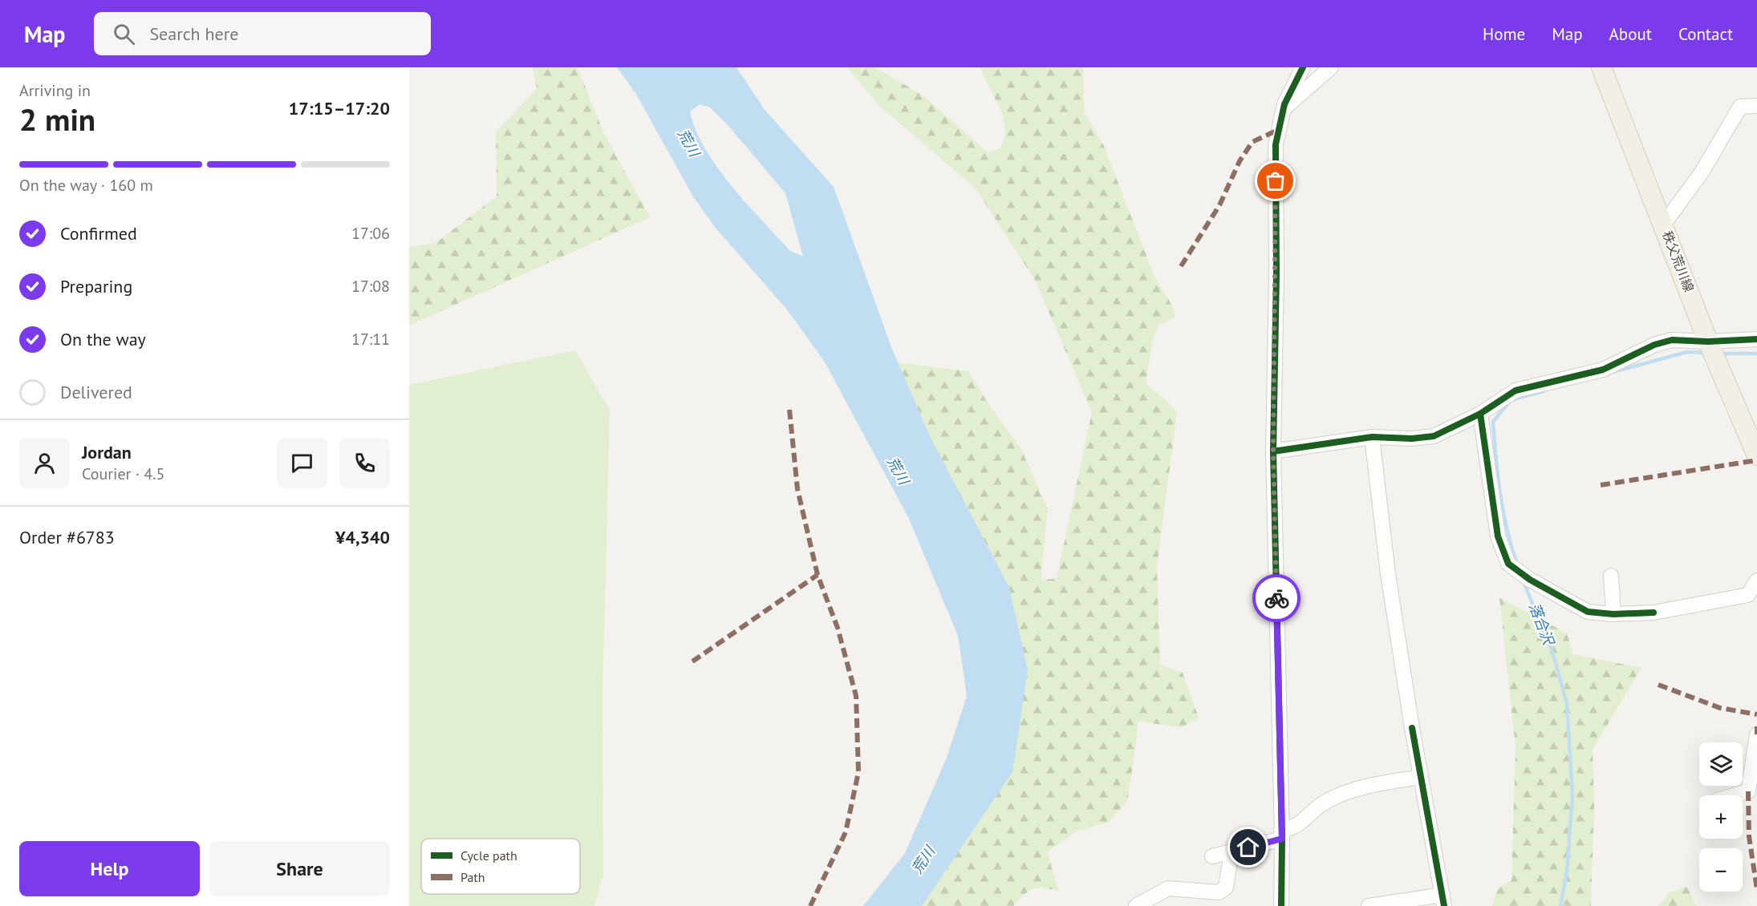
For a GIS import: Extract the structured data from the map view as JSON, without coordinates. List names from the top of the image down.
{
  "streets": {
    "main road": ["秩父荒川線"]
  },
  "water": ["荒川", "落合沢"],
  "legend": ["Cycle path", "Path"],
  "page": {
    "header": "Map",
    "search": "Search here",
    "nav": [
      "Home",
      "Map",
      "About",
      "Contact"
    ],
    "heading": ["2 min", "Arriving in", "17:15–17:20"],
    "panel": [
      "Jordan",
      "Courier · 4.5",
      "Order #6783",
      "¥4,340"
    ],
    "bar": "On the way · 160 m",
    "list": [
      ["Confirmed", "17:06"],
      ["Preparing", "17:08"],
      ["On the way", "17:11"],
      "Delivered"
    ],
    "map_buttons": ["+", "−"],
    "buttons": ["Help", "Share"]
  }
}
